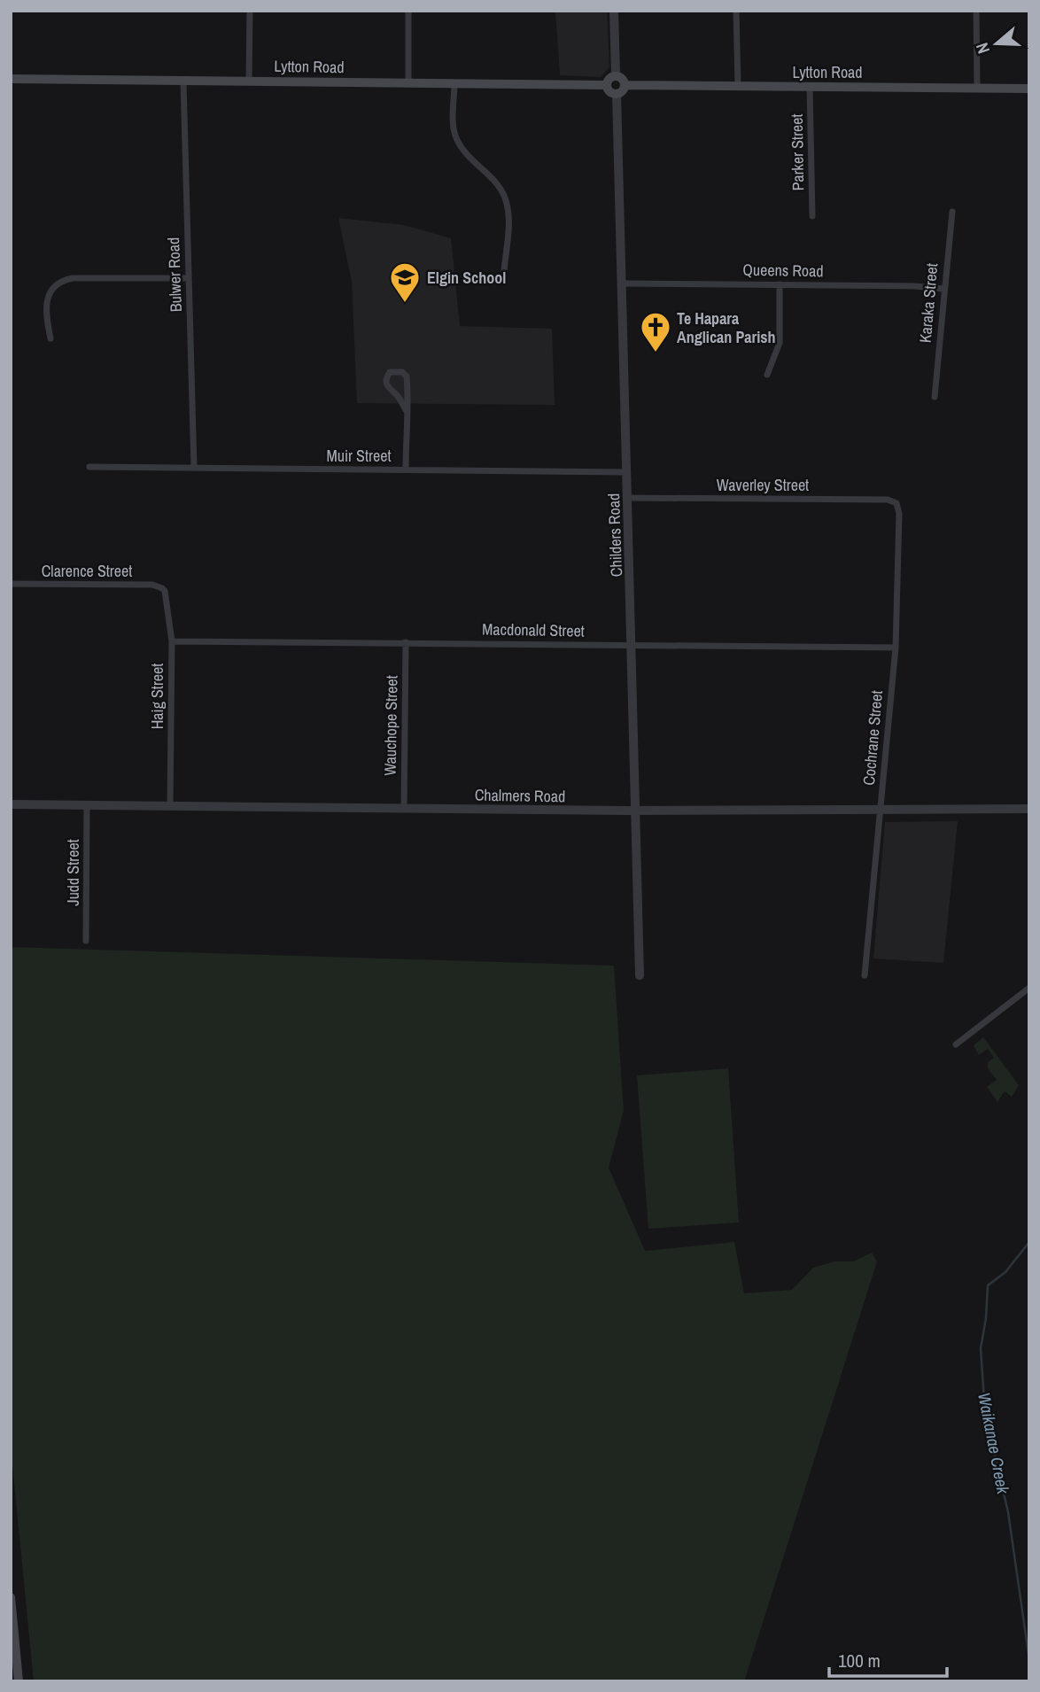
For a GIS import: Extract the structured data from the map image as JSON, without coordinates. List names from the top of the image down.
{
  "streets": {
    "main road": ["Lytton Road"],
    "street": [
      "Parker Street",
      "Queens Road",
      "Bulwer Road",
      "Karaka Street",
      "Muir Street",
      "Waverley Street",
      "Childers Road",
      "Clarence Street",
      "Macdonald Street",
      "Haig Street",
      "Wauchope Street",
      "Cochrane Street",
      "Chalmers Road",
      "Judd Street"
    ]
  },
  "crossings": [
    ["Lytton Road", "Parker Street"],
    ["Lytton Road", "Bulwer Road"],
    ["Lytton Road", "Childers Road"],
    ["Queens Road", "Karaka Street"],
    ["Queens Road", "Childers Road"],
    ["Bulwer Road", "Muir Street"],
    ["Muir Street", "Childers Road"],
    ["Waverley Street", "Childers Road"],
    ["Waverley Street", "Cochrane Street"],
    ["Childers Road", "Macdonald Street"],
    ["Childers Road", "Chalmers Road"],
    ["Clarence Street", "Haig Street"],
    ["Macdonald Street", "Haig Street"],
    ["Macdonald Street", "Wauchope Street"],
    ["Macdonald Street", "Cochrane Street"],
    ["Haig Street", "Chalmers Road"],
    ["Wauchope Street", "Chalmers Road"],
    ["Cochrane Street", "Chalmers Road"],
    ["Chalmers Road", "Judd Street"]
  ],
  "water": ["Waikanae Creek"],
  "places": {
    "school or university": ["Elgin School"],
    "church": ["Te Hapara Anglican Parish"]
  },
  "scale_bar": "100 m",
  "north": "left"
}
